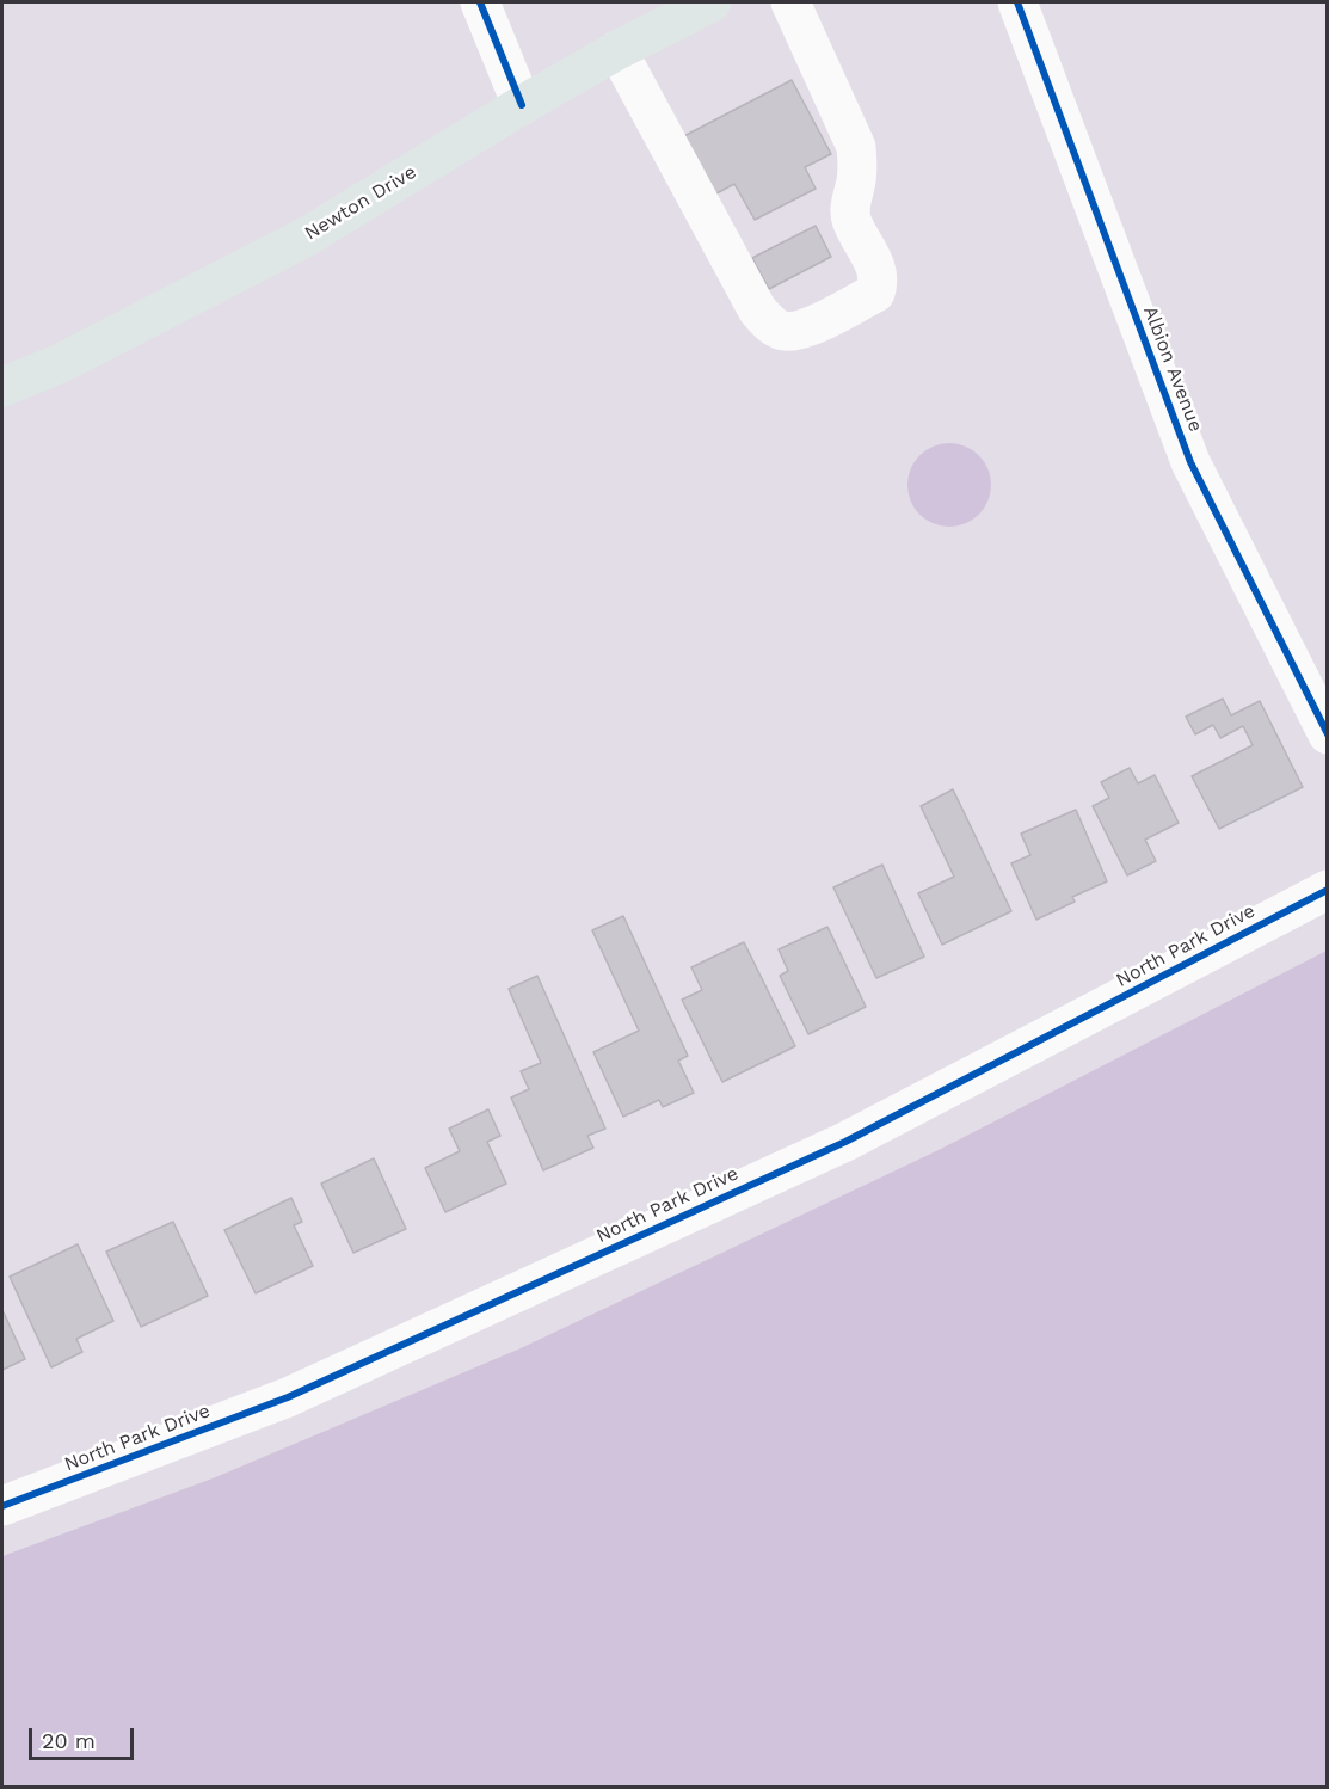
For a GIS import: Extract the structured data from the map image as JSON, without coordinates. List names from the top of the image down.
{
  "streets": {
    "main road": ["Newton Drive"],
    "street": ["Albion Avenue", "North Park Drive"]
  },
  "scale_bar": "20 m"
}
